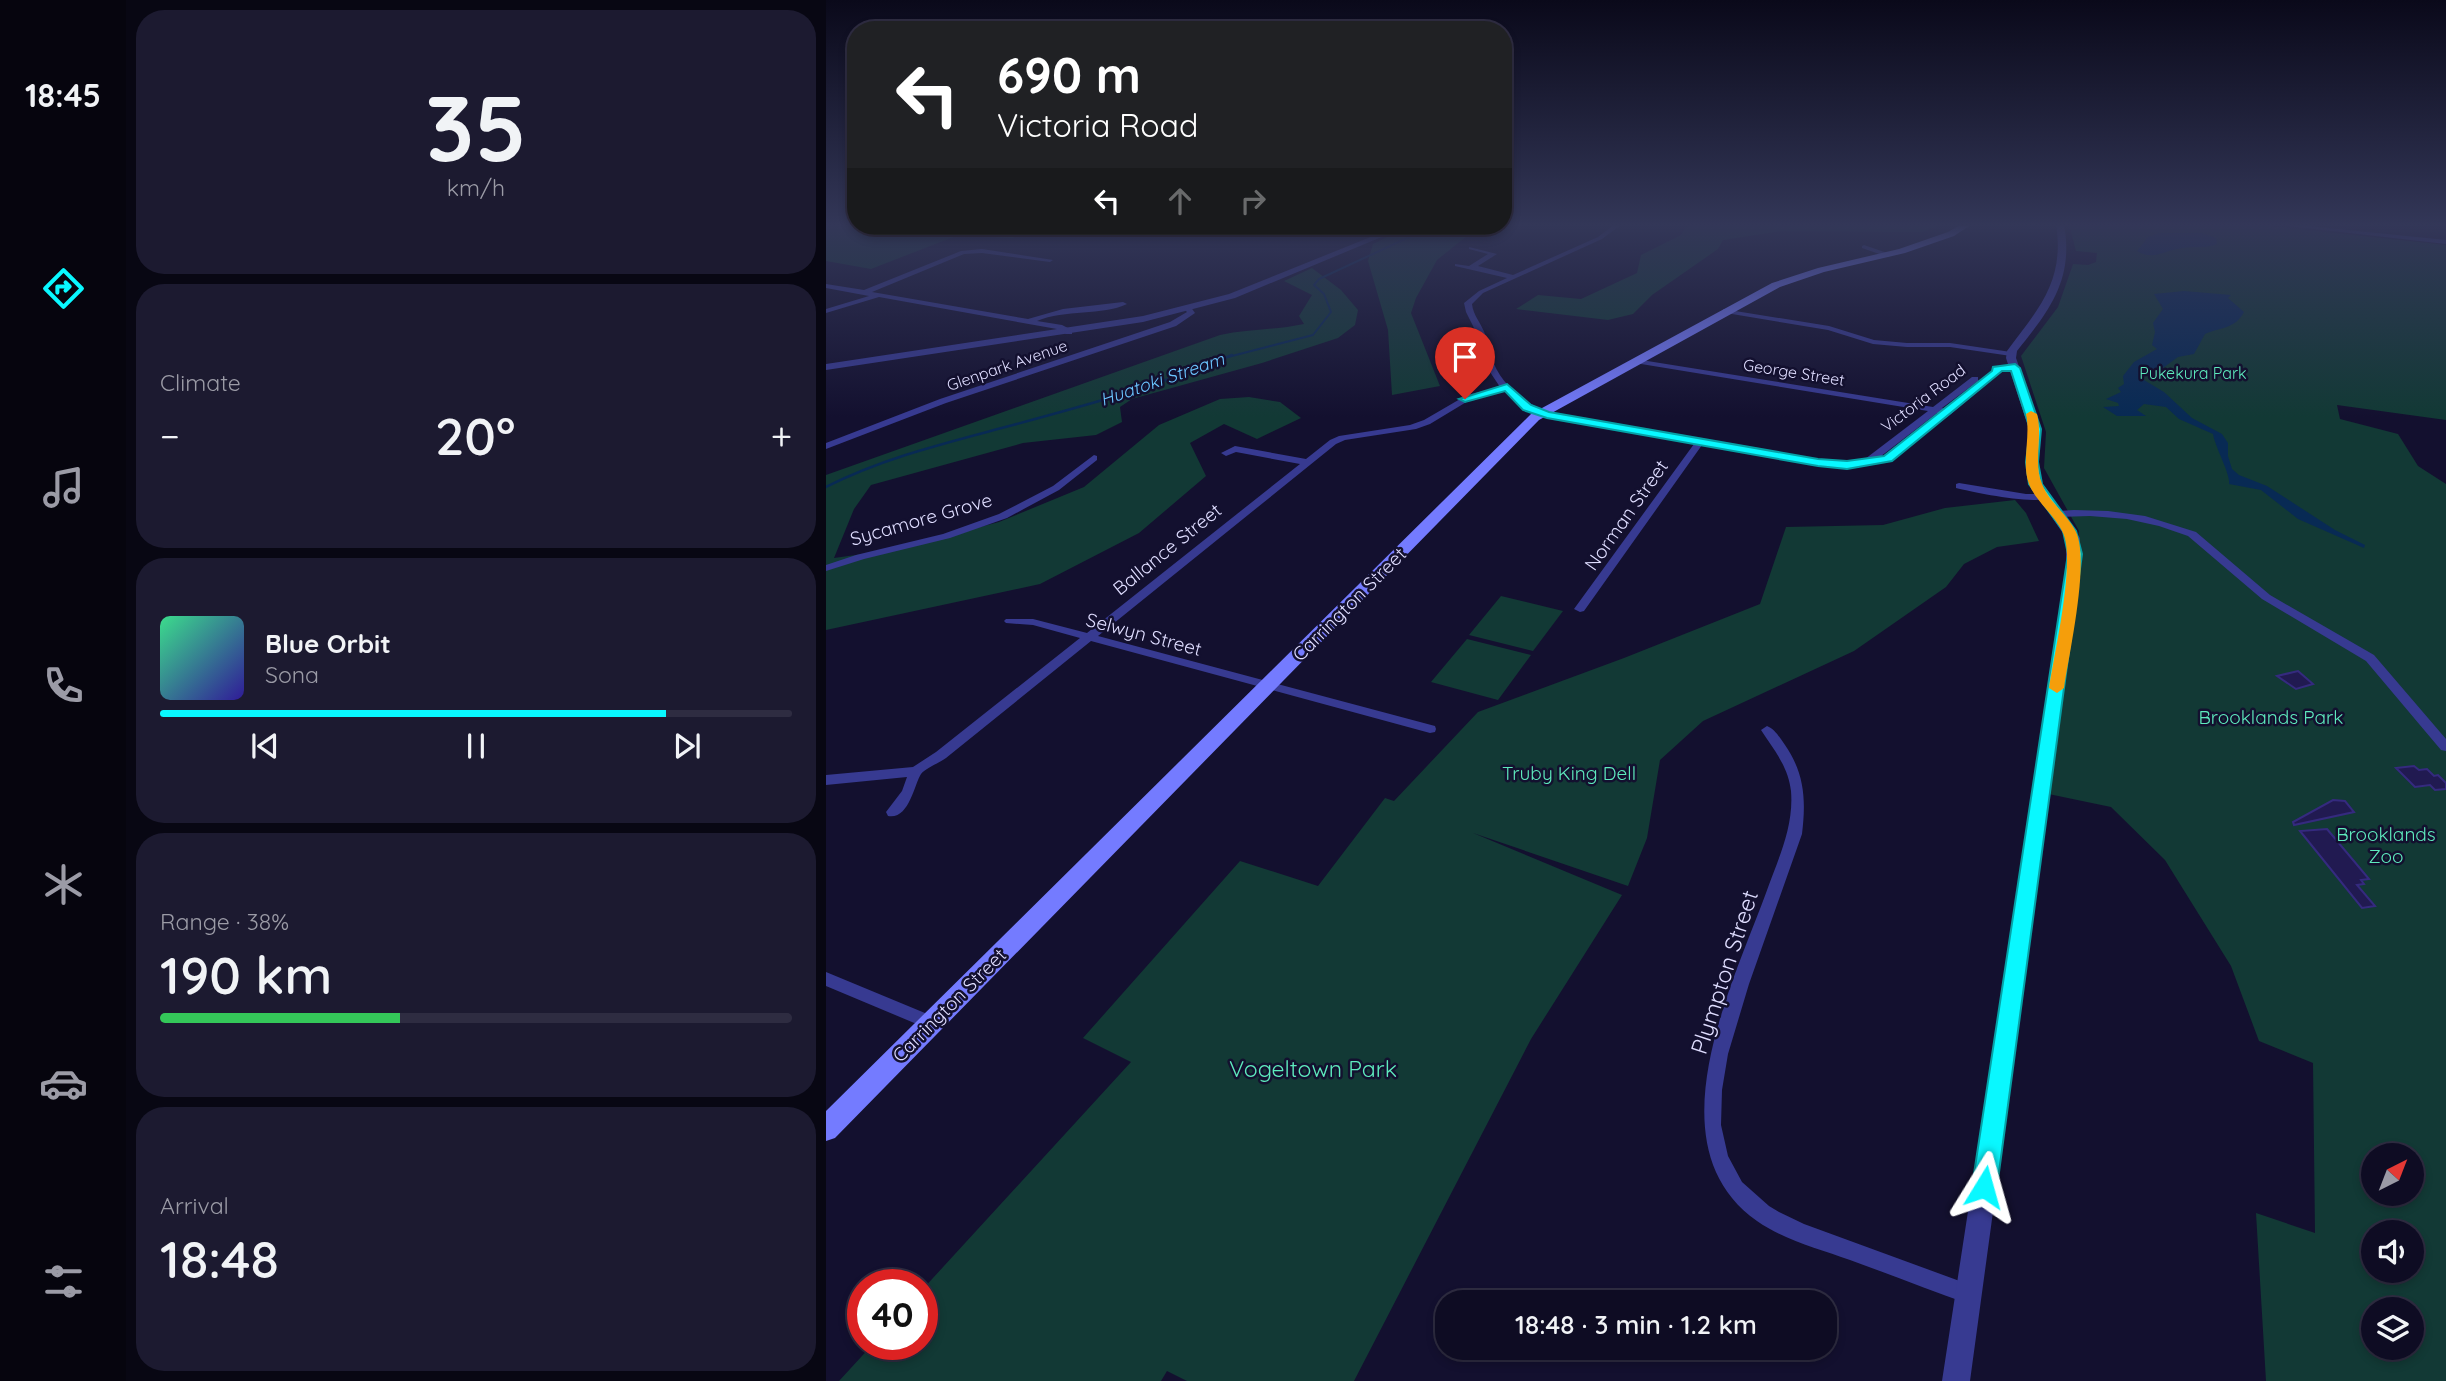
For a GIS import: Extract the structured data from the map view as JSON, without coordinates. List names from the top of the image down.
{
  "streets": {
    "main road": ["Carrington Street"],
    "street": [
      "Glenpark Avenue",
      "George Street",
      "Victoria Road",
      "Norman Street",
      "Sycamore Grove",
      "Ballance Street",
      "Selwyn Street",
      "Plympton Street"
    ]
  },
  "crossings": [
    ["George Street", "Victoria Road"],
    ["George Street", "Carrington Street"],
    ["Ballance Street", "Selwyn Street"],
    ["Carrington Street", "Selwyn Street"]
  ],
  "water": ["Huatoki Stream"],
  "parks": [
    "Pukekura Park",
    "Brooklands Park",
    "Truby King Dell",
    "Brooklands Zoo",
    "Vogeltown Park"
  ],
  "north": "top right",
  "page": {
    "tabs": "18:45",
    "tile": [
      ["35", "km/h"],
      "Climate",
      ["Range · 38%", "190 km"],
      ["Arrival", "18:48"]
    ],
    "turn": ["690 m", "Victoria Road"],
    "heat": ["−", "20°", "+"],
    "song": ["Blue Orbit", "Sona"],
    "limit": "40",
    "trip": "18:48 · 3 min · 1.2 km"
  }
}
